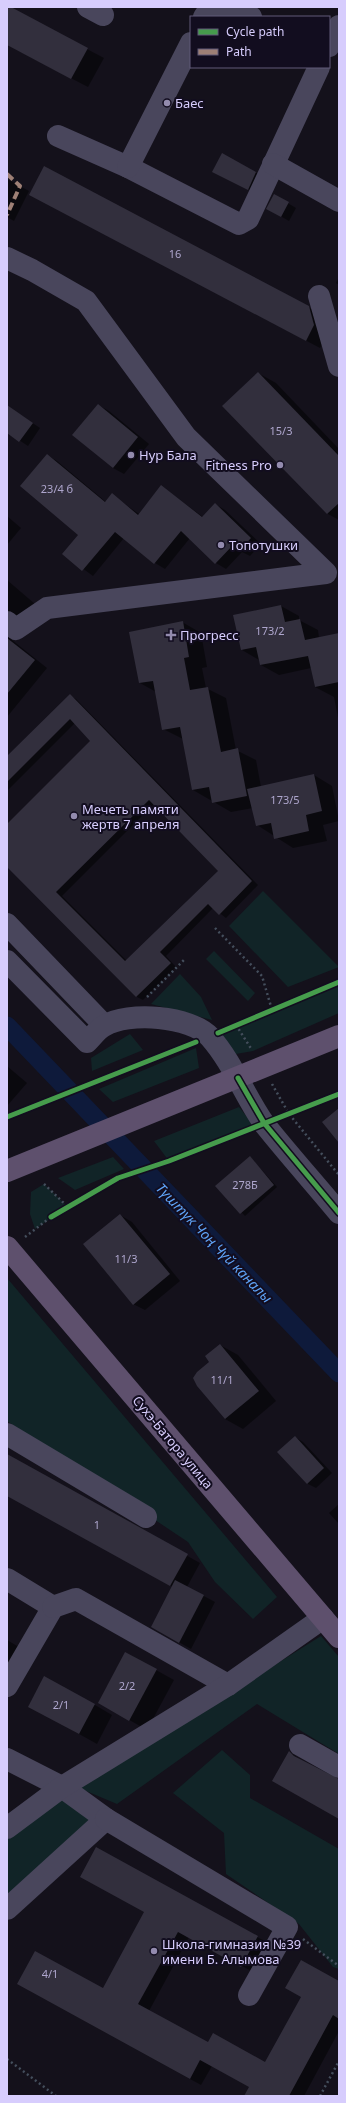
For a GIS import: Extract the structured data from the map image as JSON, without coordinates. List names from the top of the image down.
{
  "streets": {
    "main road": ["Сухэ-Батора улица"]
  },
  "water": ["Түштүк Чоң Чүй каналы"],
  "places": {
    "other": [
      "Баес",
      "Нур Бала",
      "Fitness Pro",
      "Топотушки",
      "Мечеть памяти жертв 7 апреля",
      "Школа-гимназия №39 имени Б. Алымова"
    ],
    "health": ["Прогресс"]
  },
  "house_numbers": [
    "16",
    "15/3",
    "23/4 б",
    "173/2",
    "173/5",
    "278Б",
    "11/3",
    "11/1",
    "1",
    "2/2",
    "2/1",
    "4/1"
  ],
  "legend": ["Cycle path", "Path"]
}
